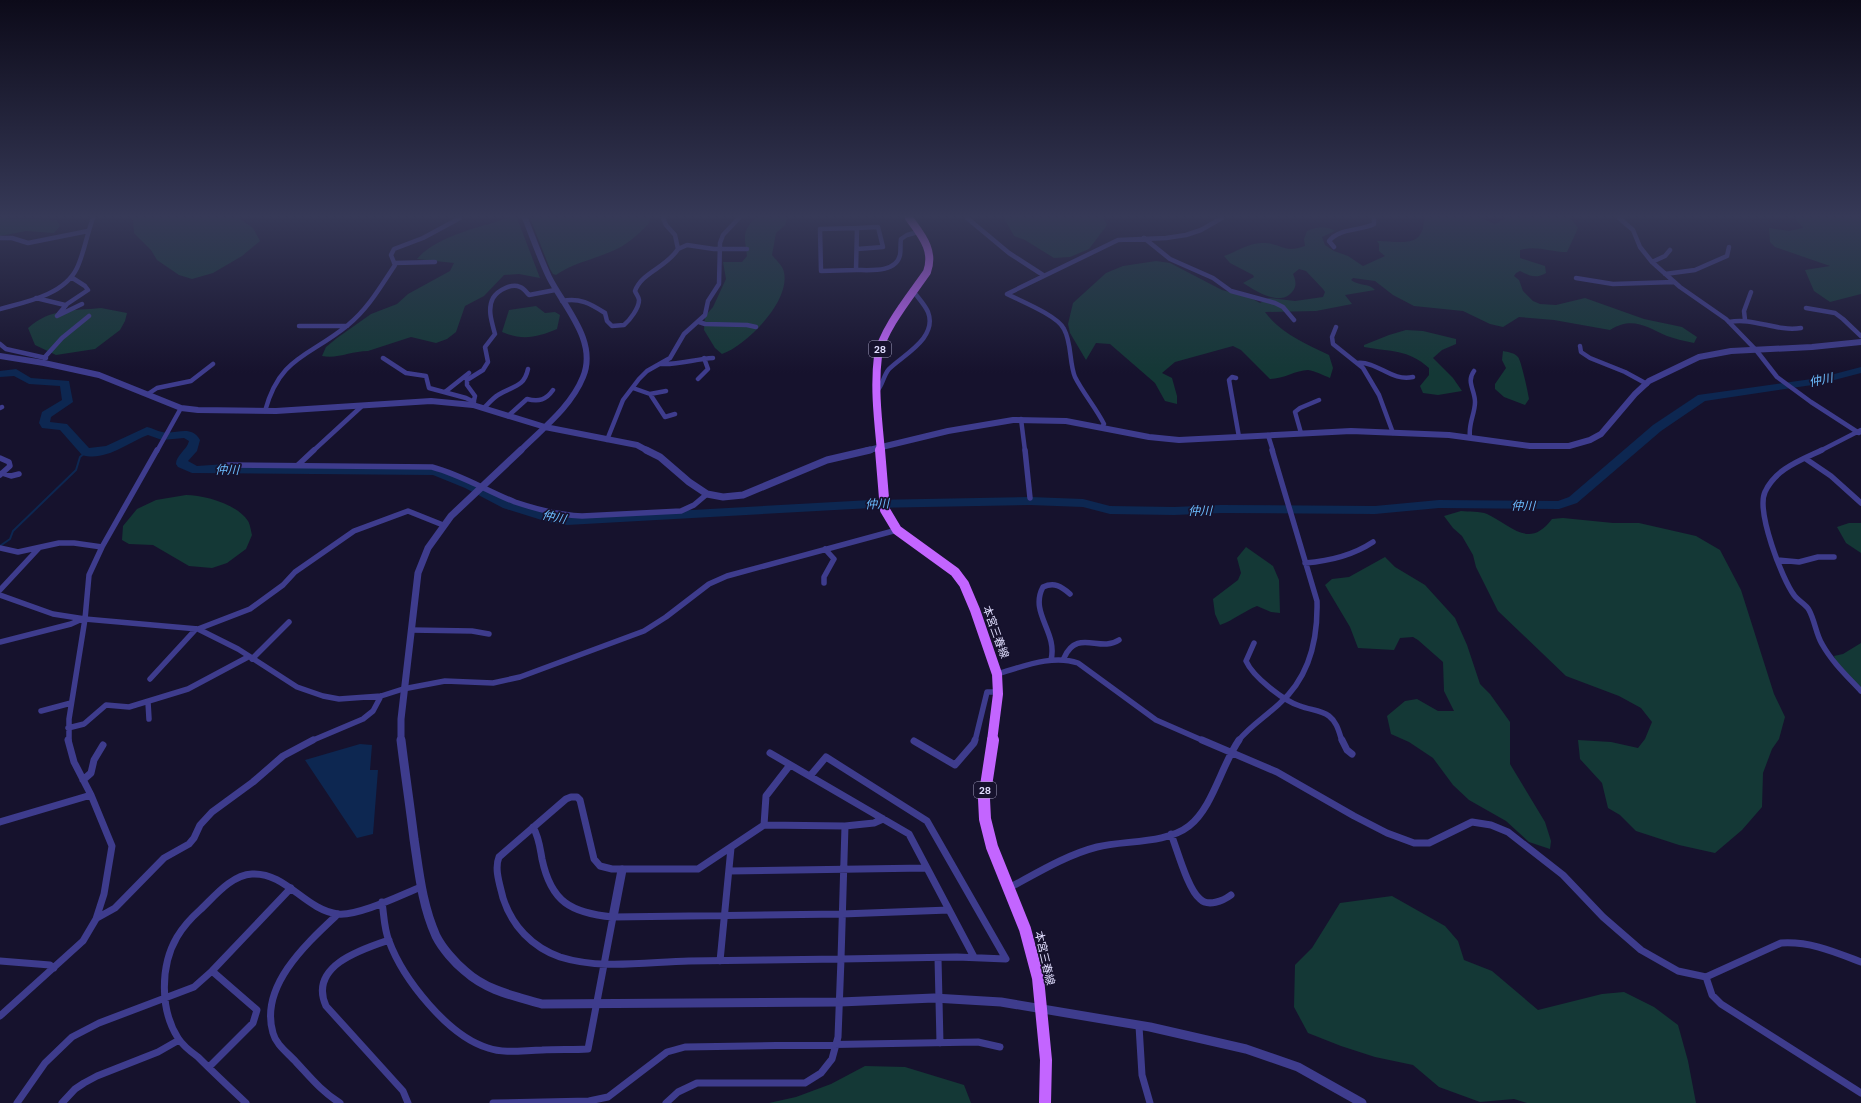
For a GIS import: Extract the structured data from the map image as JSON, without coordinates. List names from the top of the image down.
{
  "streets": {
    "main road": ["28", "本宮三春線"]
  },
  "water": ["仲川"]
}
